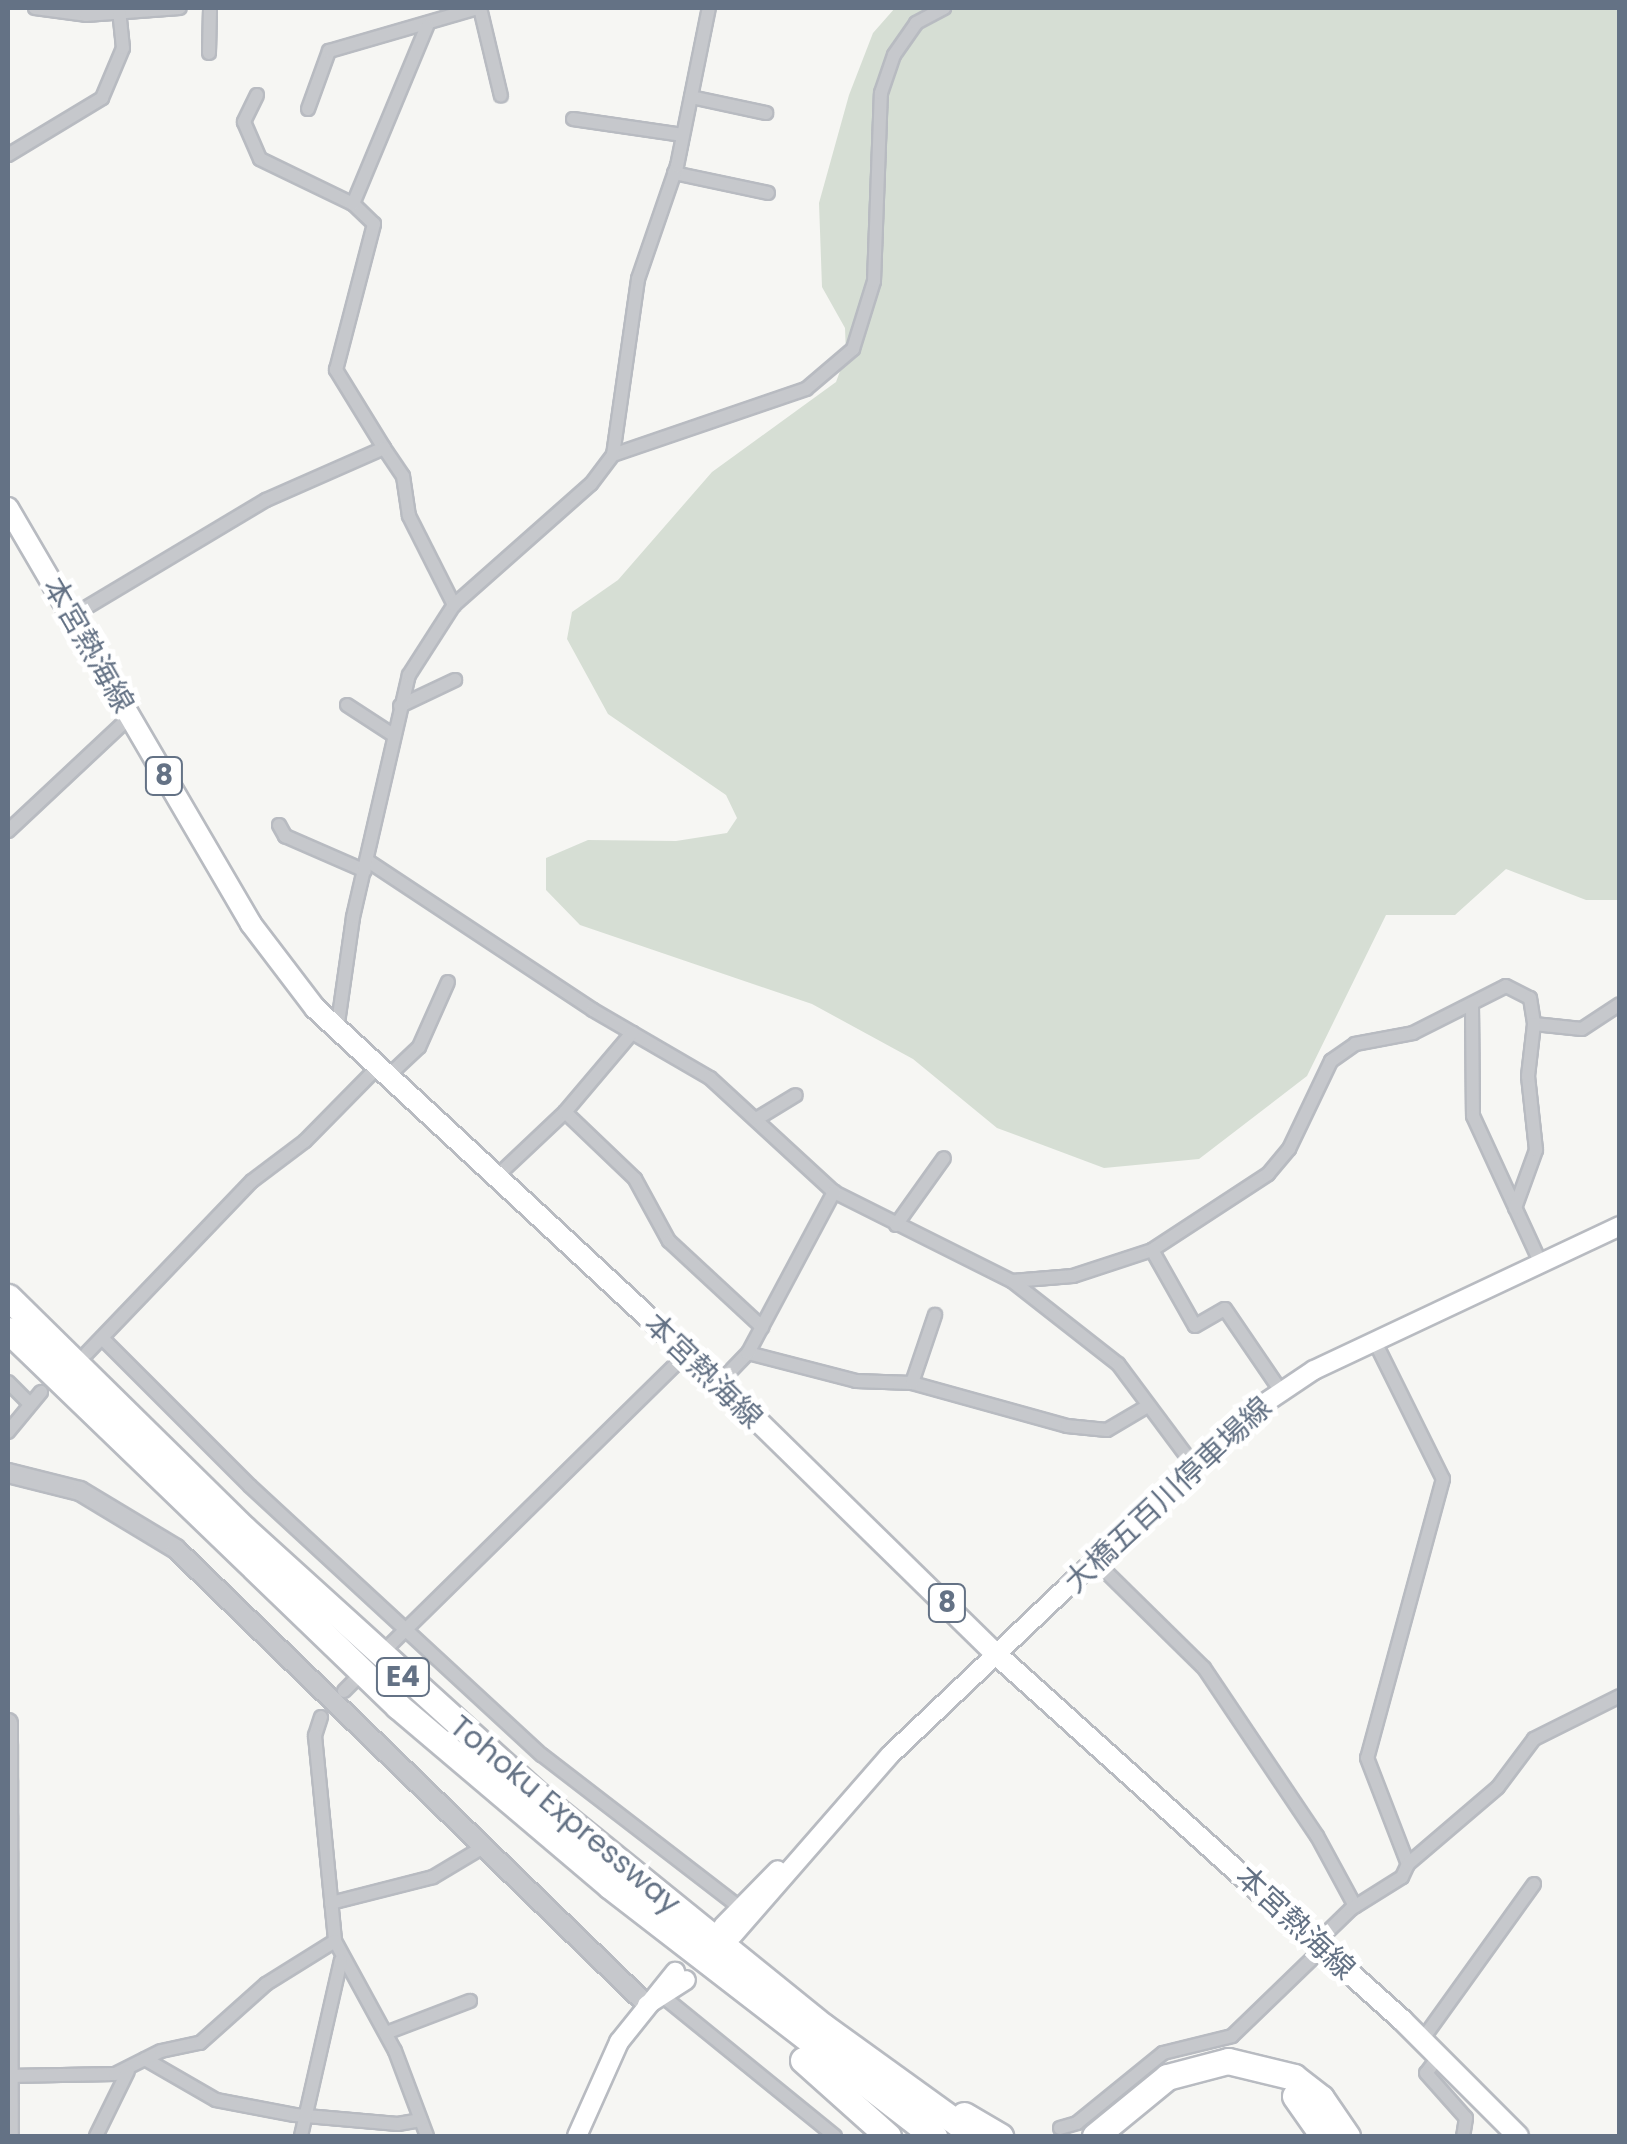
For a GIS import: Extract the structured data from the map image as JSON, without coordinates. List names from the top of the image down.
{
  "streets": {
    "highway": ["E4", "Tohoku Expressway"],
    "main road": ["本宮熱海線", "8", "大橋五百川停車場線"]
  },
  "crossings": [
    ["本宮熱海線", "大橋五百川停車場線"]
  ]
}
